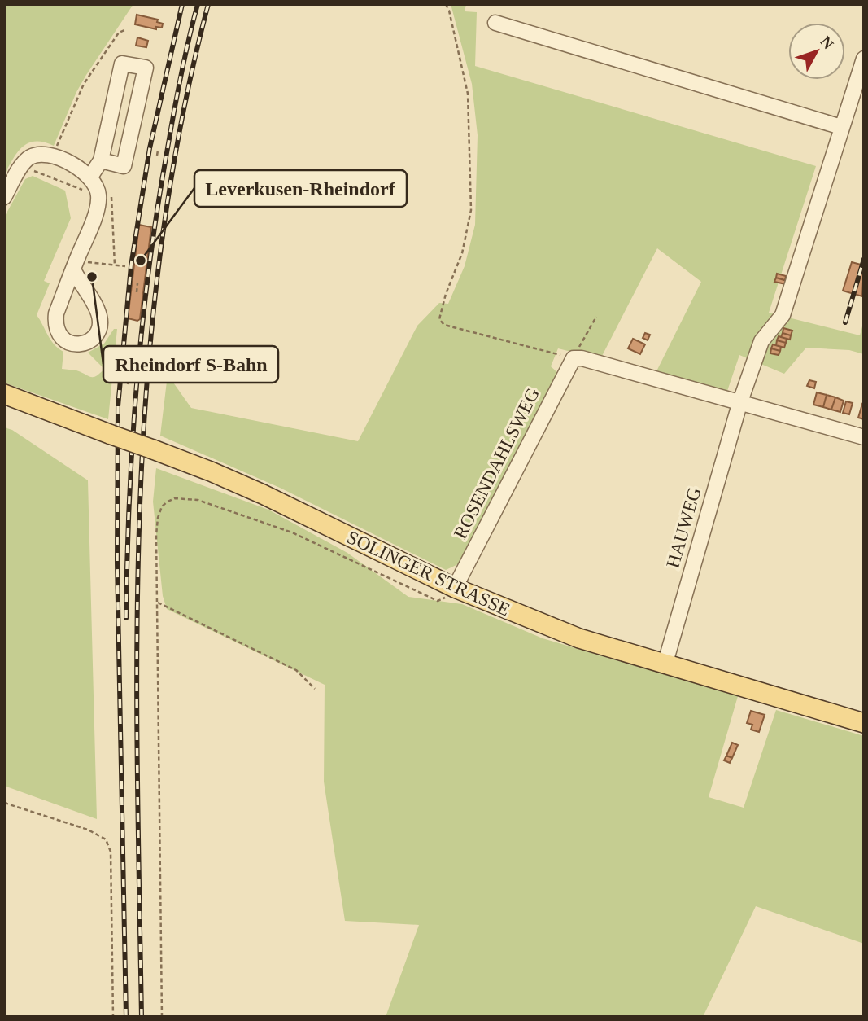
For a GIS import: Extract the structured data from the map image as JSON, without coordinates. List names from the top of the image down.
{
  "streets": {
    "main road": ["SOLINGER STRASSE"],
    "street": ["ROSENDAHLSWEG", "HAUWEG"]
  },
  "crossings": [
    ["ROSENDAHLSWEG", "SOLINGER STRASSE"],
    ["HAUWEG", "SOLINGER STRASSE"]
  ],
  "places": ["Leverkusen-Rheindorf", "Rheindorf S-Bahn"],
  "north": "top right"
}
